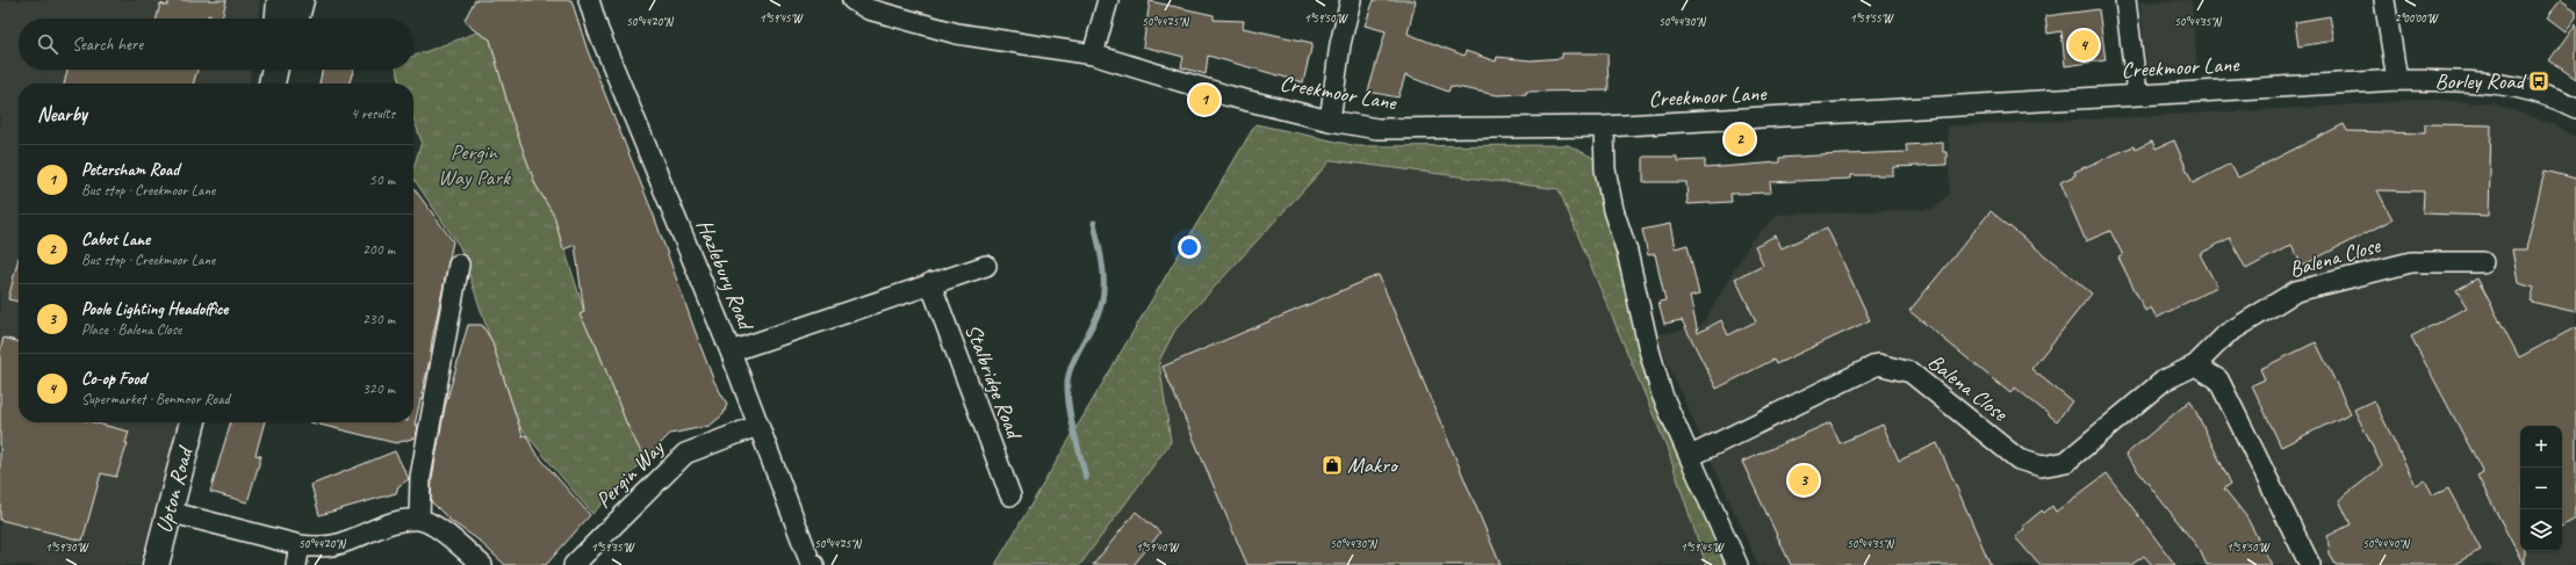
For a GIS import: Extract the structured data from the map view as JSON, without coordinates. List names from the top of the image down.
{
  "streets": {
    "highway": ["Upton Road"],
    "street": [
      "Creekmoor Lane",
      "Balena Close",
      "Hazlebury Road",
      "Stalbridge Road",
      "Pergin Way"
    ]
  },
  "crossings": [
    ["Hazlebury Road", "Pergin Way"]
  ],
  "parks": ["Pergin Way Park"],
  "places": {
    "bus stop": ["Borley Road"],
    "shop": ["Makro"]
  },
  "page": {
    "search": "Search here",
    "pins": [
      "4",
      "1",
      "2",
      "3"
    ],
    "heading": ["Nearby", "4 results"],
    "list": [
      {
        "mark": "1",
        "name": "Petersham Road",
        "note": "Bus stop · Creekmoor Lane",
        "value": "50 m"
      },
      {
        "mark": "2",
        "name": "Cabot Lane",
        "note": "Bus stop · Creekmoor Lane",
        "value": "200 m"
      },
      {
        "mark": "3",
        "name": "Poole Lighting Headoffice",
        "note": "Place · Balena Close",
        "value": "230 m"
      },
      {
        "mark": "4",
        "name": "Co-op Food",
        "note": "Supermarket · Benmoor Road",
        "value": "320 m"
      }
    ],
    "map_buttons": ["+", "−"]
  },
  "coordinates": [
    "1°59'45\"W",
    "1°59'50\"W",
    "1°59'55\"W",
    "2°00'00\"W",
    "50°44'25\"N",
    "50°44'35\"N",
    "50°44'20\"N",
    "50°44'30\"N",
    "50°44'40\"N",
    "1°59'30\"W",
    "1°59'35\"W",
    "1°59'40\"W"
  ]
}
